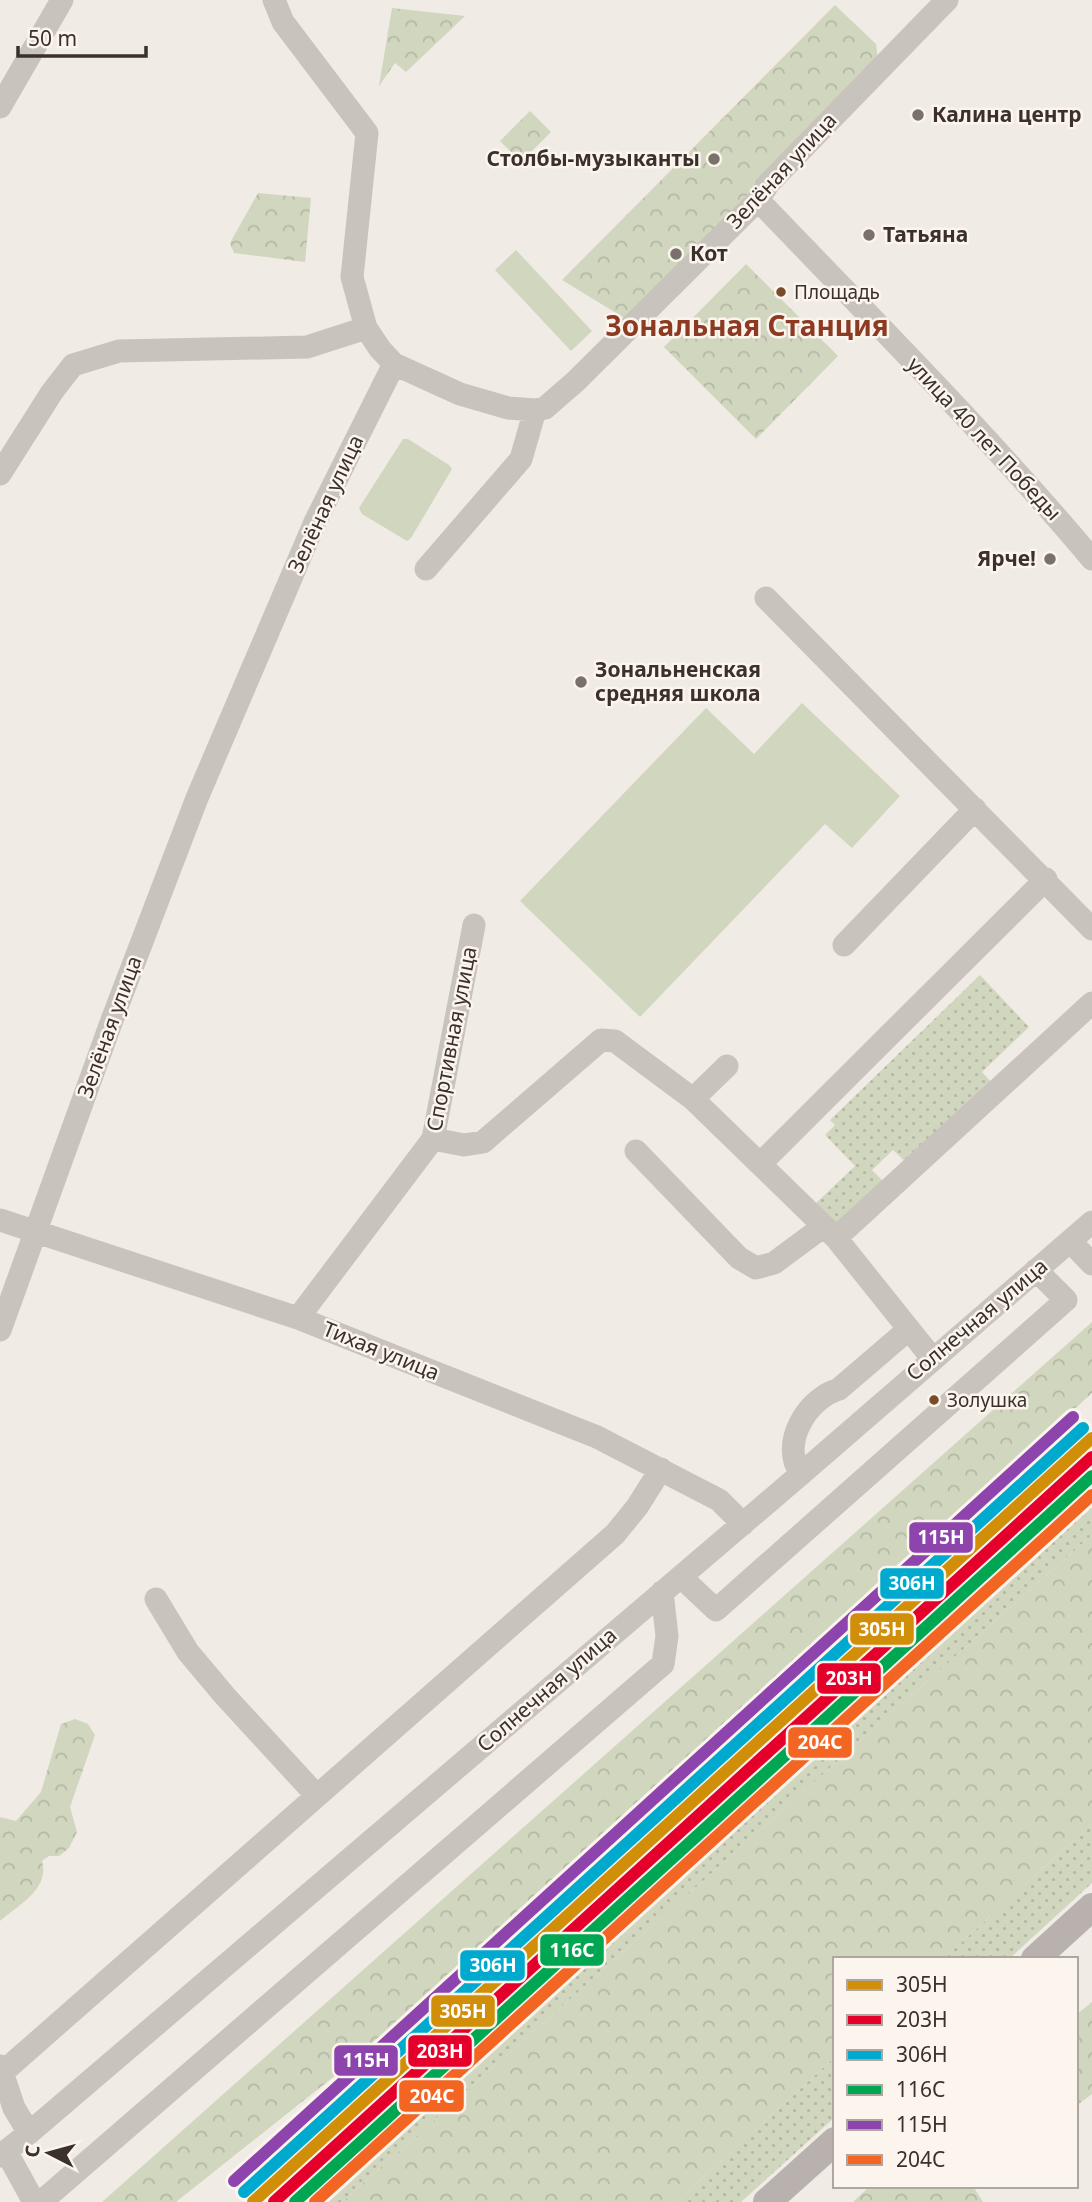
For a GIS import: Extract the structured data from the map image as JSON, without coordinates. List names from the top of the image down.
{
  "streets": {
    "street": [
      "Зелёная улица",
      "улица 40 лет Победы",
      "Спортивная улица",
      "Солнечная улица",
      "Тихая улица"
    ]
  },
  "crossings": [
    ["Зелёная улица", "улица 40 лет Победы"],
    ["Зелёная улица", "Тихая улица"],
    ["Спортивная улица", "Тихая улица"],
    ["Солнечная улица", "Тихая улица"]
  ],
  "districts": ["Зональная Станция"],
  "places": [
    "Калина центр",
    "Столбы-музыканты",
    "Татьяна",
    "Кот",
    "Площадь",
    "Ярче!",
    "Зональненская средняя школа",
    "Золушка"
  ],
  "lines": [
    "transit line 115Н",
    "transit line 306Н",
    "transit line 305Н",
    "transit line 203Н",
    "transit line 116С",
    "transit line 204С"
  ],
  "legend": [
    "305Н",
    "203Н",
    "306Н",
    "116С",
    "115Н",
    "204С"
  ],
  "scale_bar": "50 m",
  "north": "left"
}
